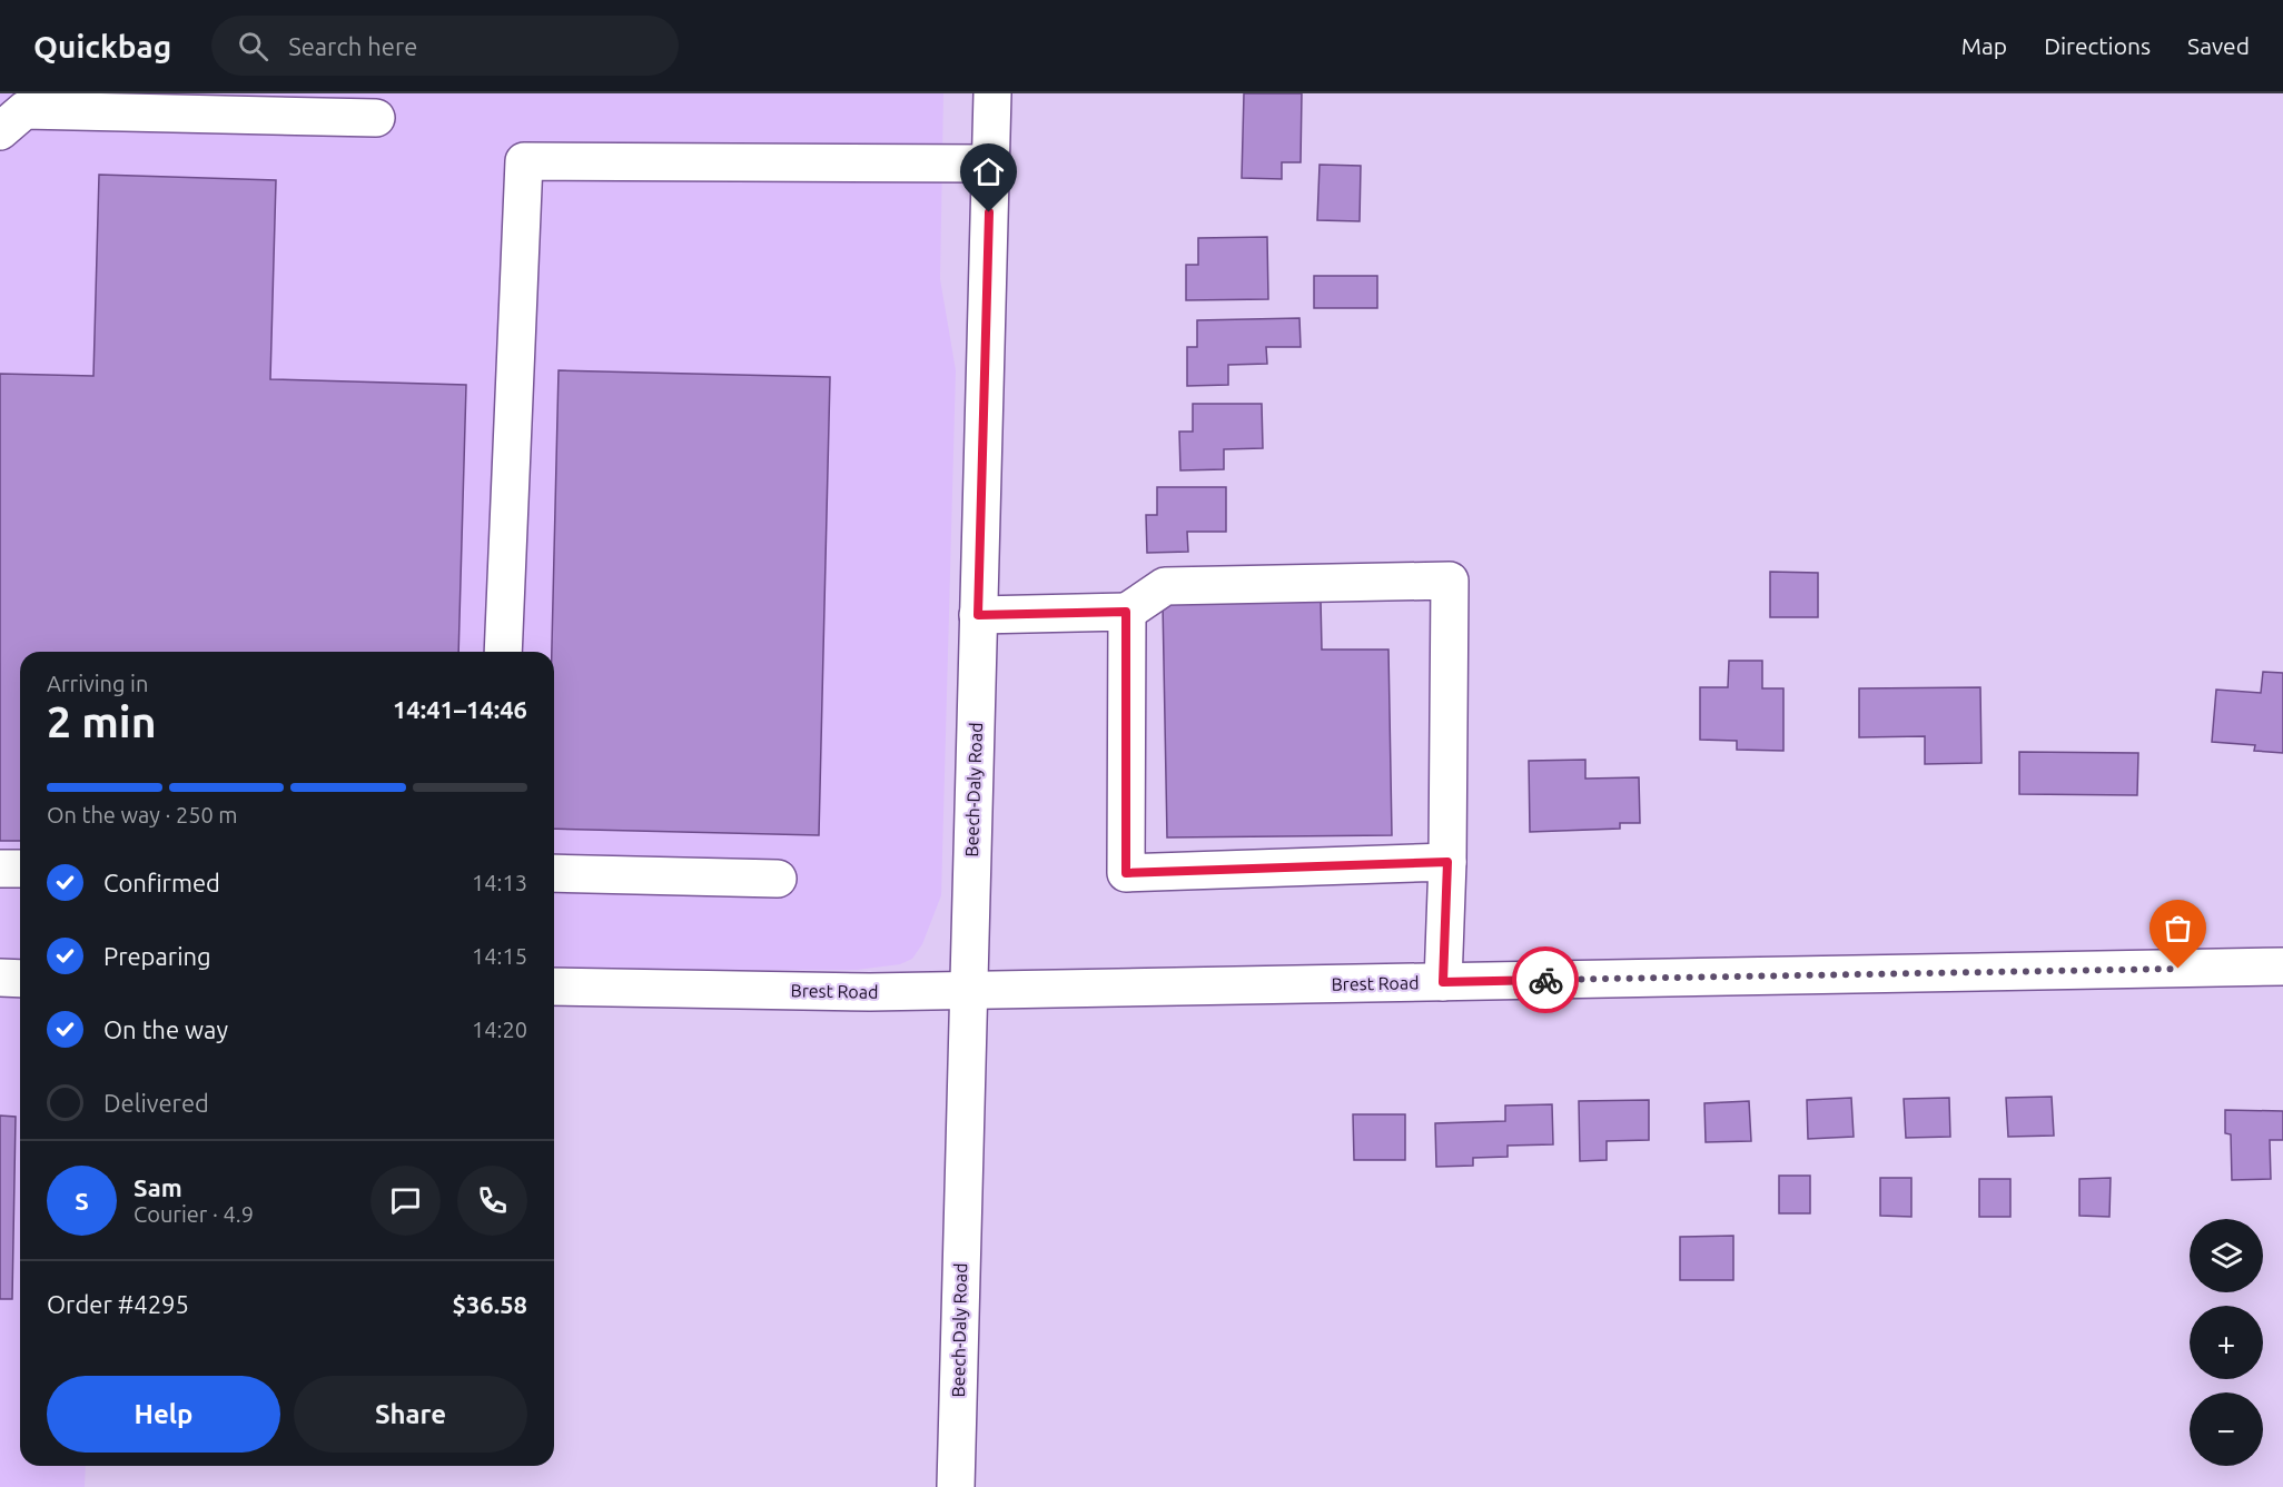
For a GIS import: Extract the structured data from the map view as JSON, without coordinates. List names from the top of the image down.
{
  "streets": {
    "street": ["Beech-Daly Road", "Brest Road"]
  },
  "crossings": [
    ["Beech-Daly Road", "Brest Road"]
  ],
  "page": {
    "header": "Quickbag",
    "search": "Search here",
    "nav": ["Map", "Directions", "Saved"],
    "heading": ["2 min", "Arriving in", "14:41–14:46"],
    "panel": [
      "Sam",
      "Courier · 4.9",
      "Order #4295",
      "$36.58"
    ],
    "bar": "On the way · 250 m",
    "list": [
      ["Confirmed", "14:13"],
      ["Preparing", "14:15"],
      ["On the way", "14:20"],
      "Delivered"
    ],
    "round": "S",
    "map_buttons": ["+", "−"],
    "buttons": ["Help", "Share"]
  }
}
